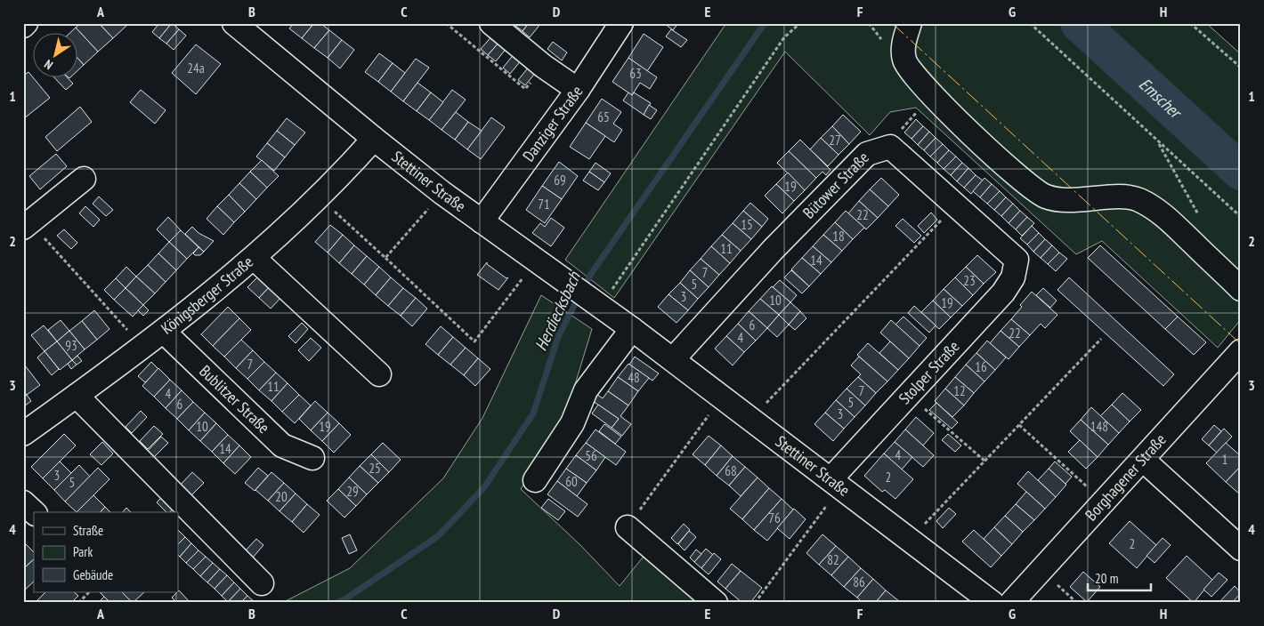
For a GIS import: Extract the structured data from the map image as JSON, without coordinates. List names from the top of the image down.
{
  "streets": {
    "street": [
      "Danziger Straße",
      "Stettiner Straße",
      "Bütower Straße",
      "Königsberger Straße",
      "Stolper Straße",
      "Bublitzer Straße",
      "Borghagener Straße"
    ]
  },
  "crossings": [
    ["Danziger Straße", "Stettiner Straße"],
    ["Stettiner Straße", "Bütower Straße"],
    ["Stettiner Straße", "Königsberger Straße"],
    ["Stettiner Straße", "Stolper Straße"],
    ["Königsberger Straße", "Bublitzer Straße"]
  ],
  "water": ["Emscher", "Herdiecksbach"],
  "house_numbers": [
    "24a",
    "63",
    "65",
    "27",
    "69",
    "19",
    "71",
    "22",
    "15",
    "18",
    "11",
    "14",
    "7",
    "23",
    "5",
    "3",
    "10",
    "19",
    "6",
    "22",
    "4",
    "93",
    "7",
    "16",
    "48",
    "11",
    "7",
    "12",
    "4",
    "5",
    "6",
    "3",
    "10",
    "19",
    "148",
    "14",
    "4",
    "56",
    "1",
    "25",
    "68",
    "3",
    "2",
    "60",
    "5",
    "29",
    "20",
    "76",
    "2",
    "82",
    "86"
  ],
  "legend": ["Straße", "Park", "Gebäude"],
  "scale_bar": "20 m",
  "north": "bottom left",
  "grid": {
    "columns": [
      "A",
      "B",
      "C",
      "D",
      "E",
      "F",
      "G",
      "H"
    ],
    "rows": [
      "1",
      "2",
      "3",
      "4"
    ]
  }
}
